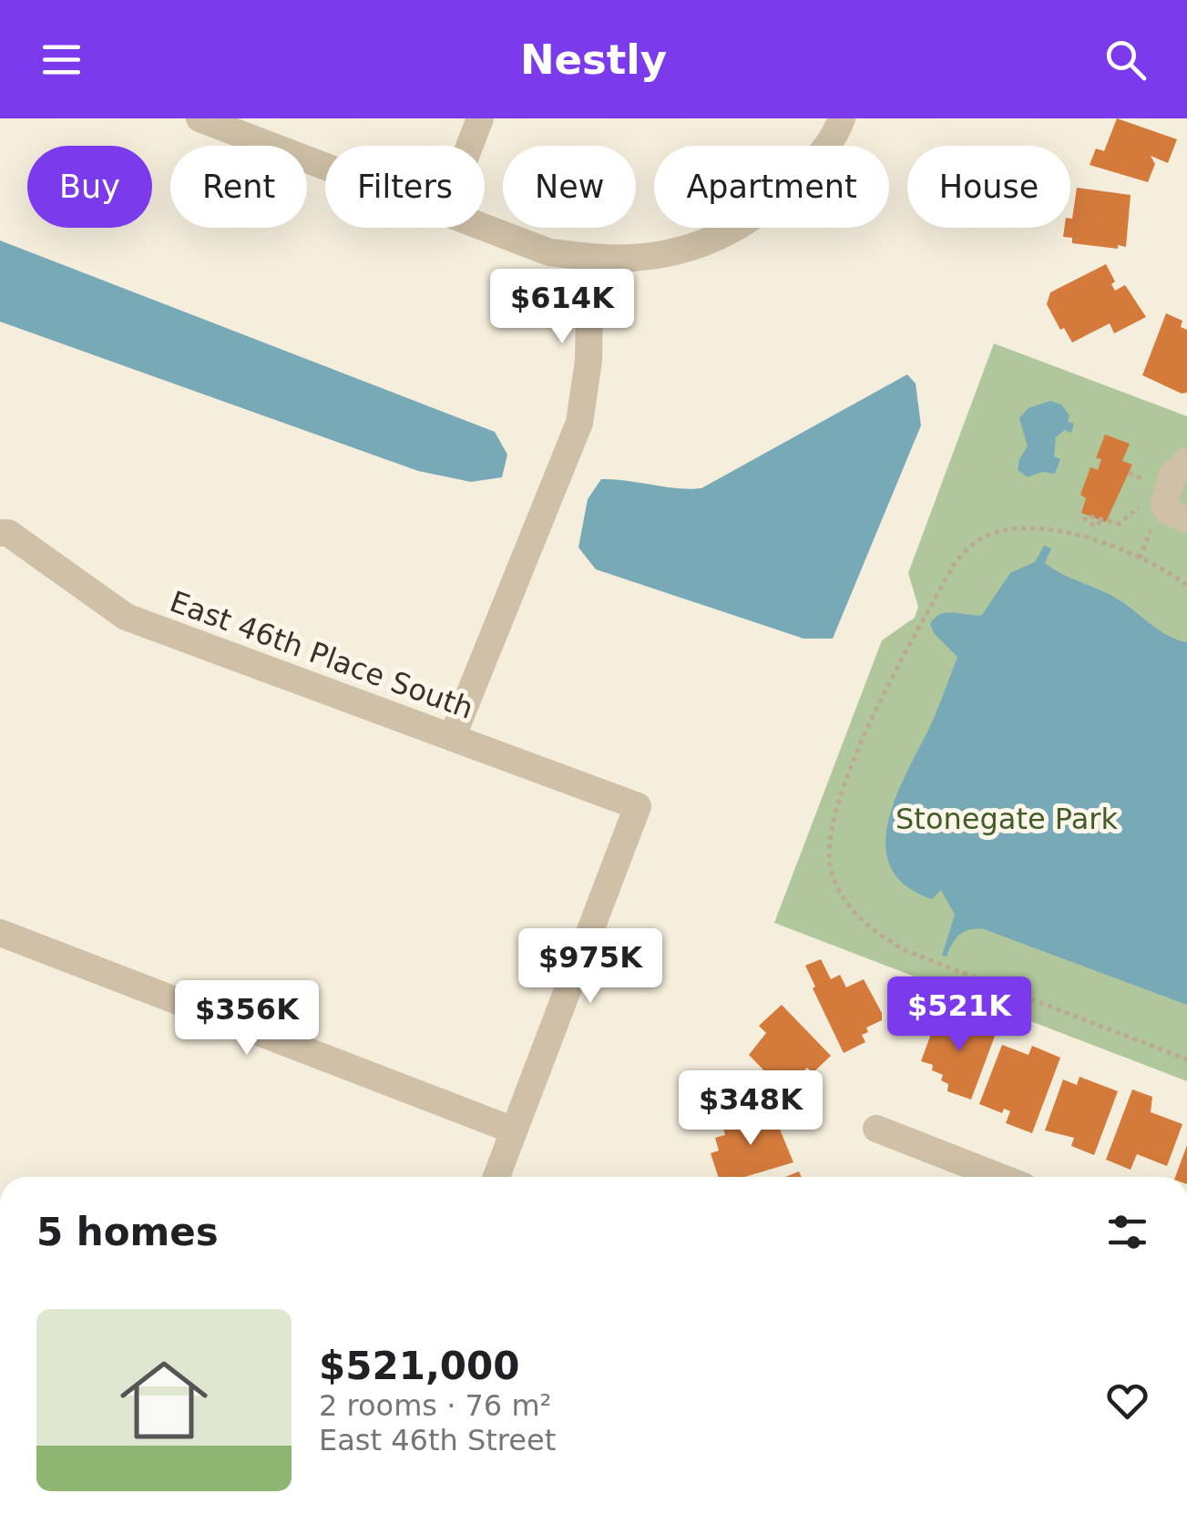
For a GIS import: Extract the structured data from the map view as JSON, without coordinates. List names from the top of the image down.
{
  "streets": {
    "street": ["East 46th Place South"]
  },
  "parks": ["Stonegate Park"],
  "page": {
    "header": "Nestly",
    "chip": [
      "Buy",
      "Rent",
      "Filters",
      "New",
      "Apartment",
      "House"
    ],
    "price": [
      "$614K",
      "$975K",
      "$521K",
      "$356K",
      "$348K"
    ],
    "heading": "5 homes",
    "list": [
      {
        "name": "$521,000",
        "note": "2 rooms · 76 m² · East 46th Street"
      }
    ]
  }
}
